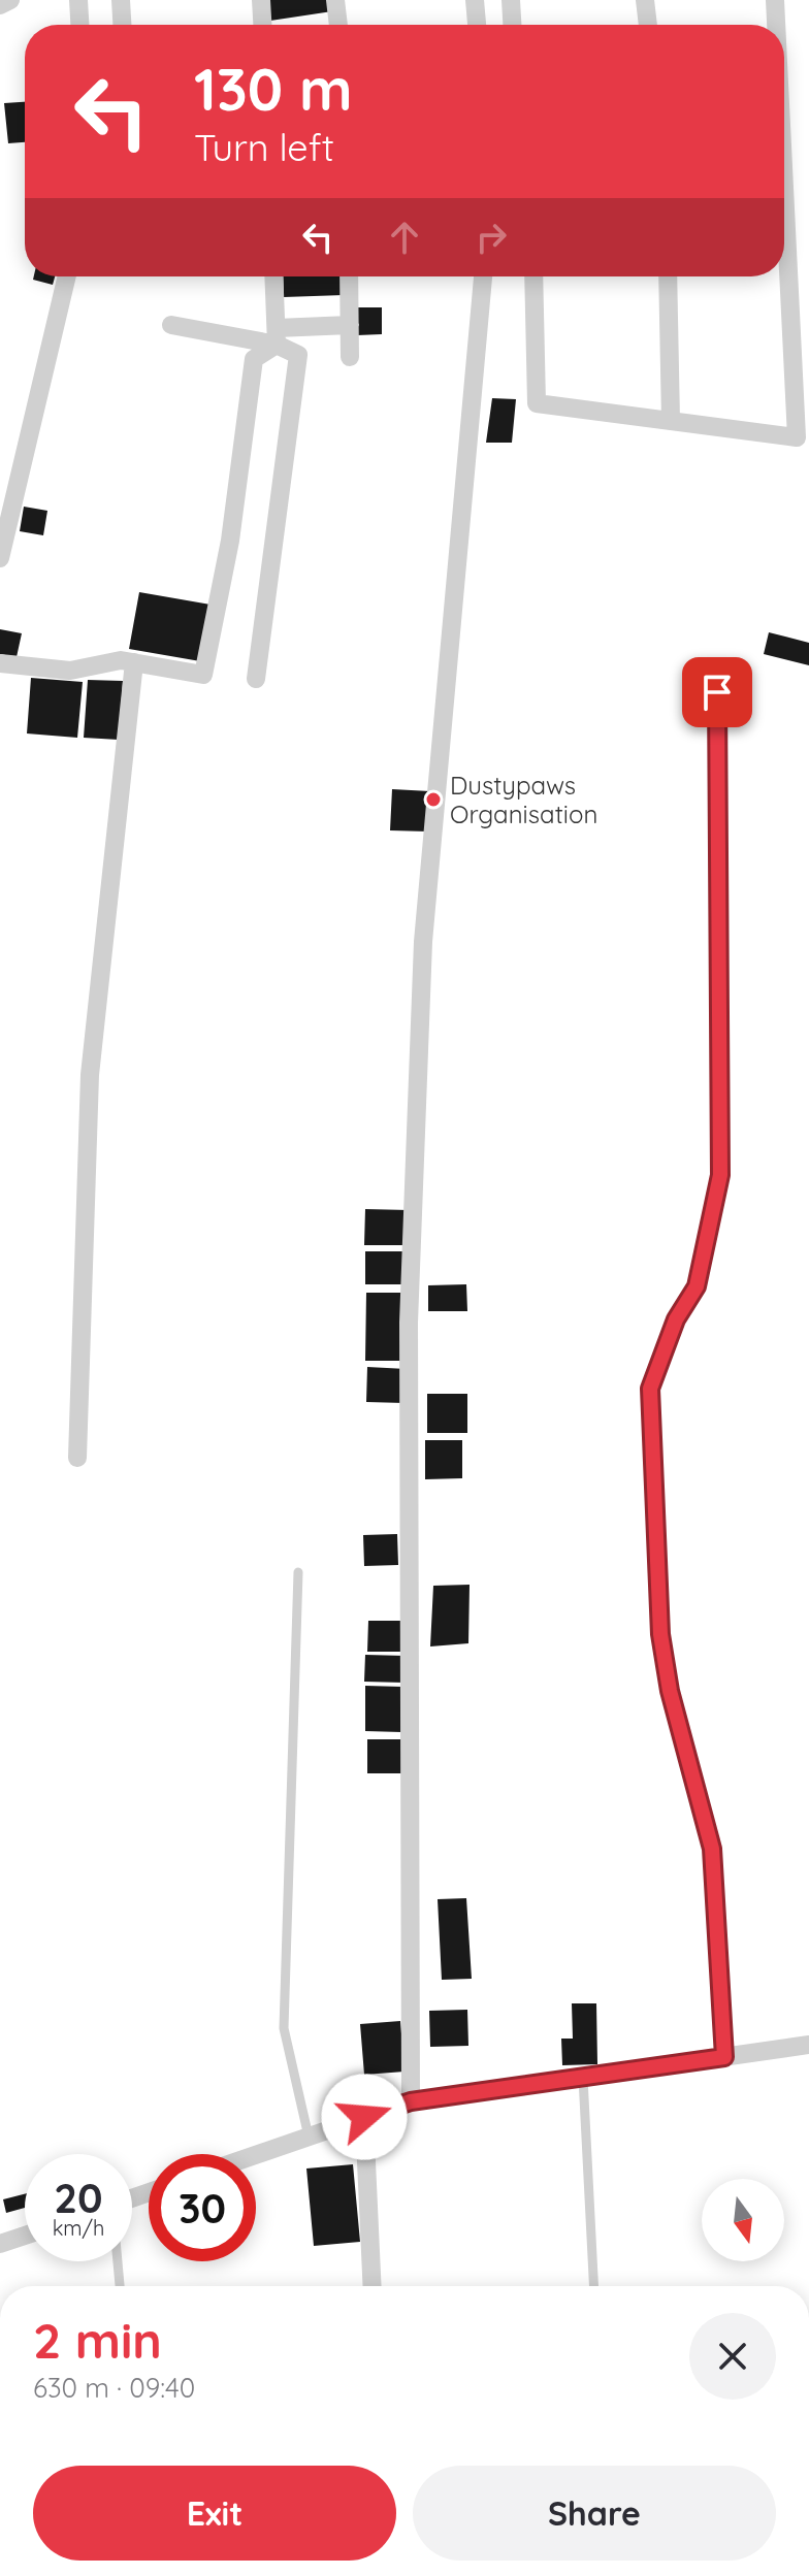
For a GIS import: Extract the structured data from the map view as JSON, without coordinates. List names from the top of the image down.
{
  "places": ["Dustypaws Organisation"],
  "north": "bottom",
  "page": {
    "turn": ["130 m", "Turn left"],
    "speed": "20 km/h",
    "limit": "30",
    "heading": ["2 min", "630 m · 09:40"],
    "buttons": ["Exit", "Share"]
  }
}
